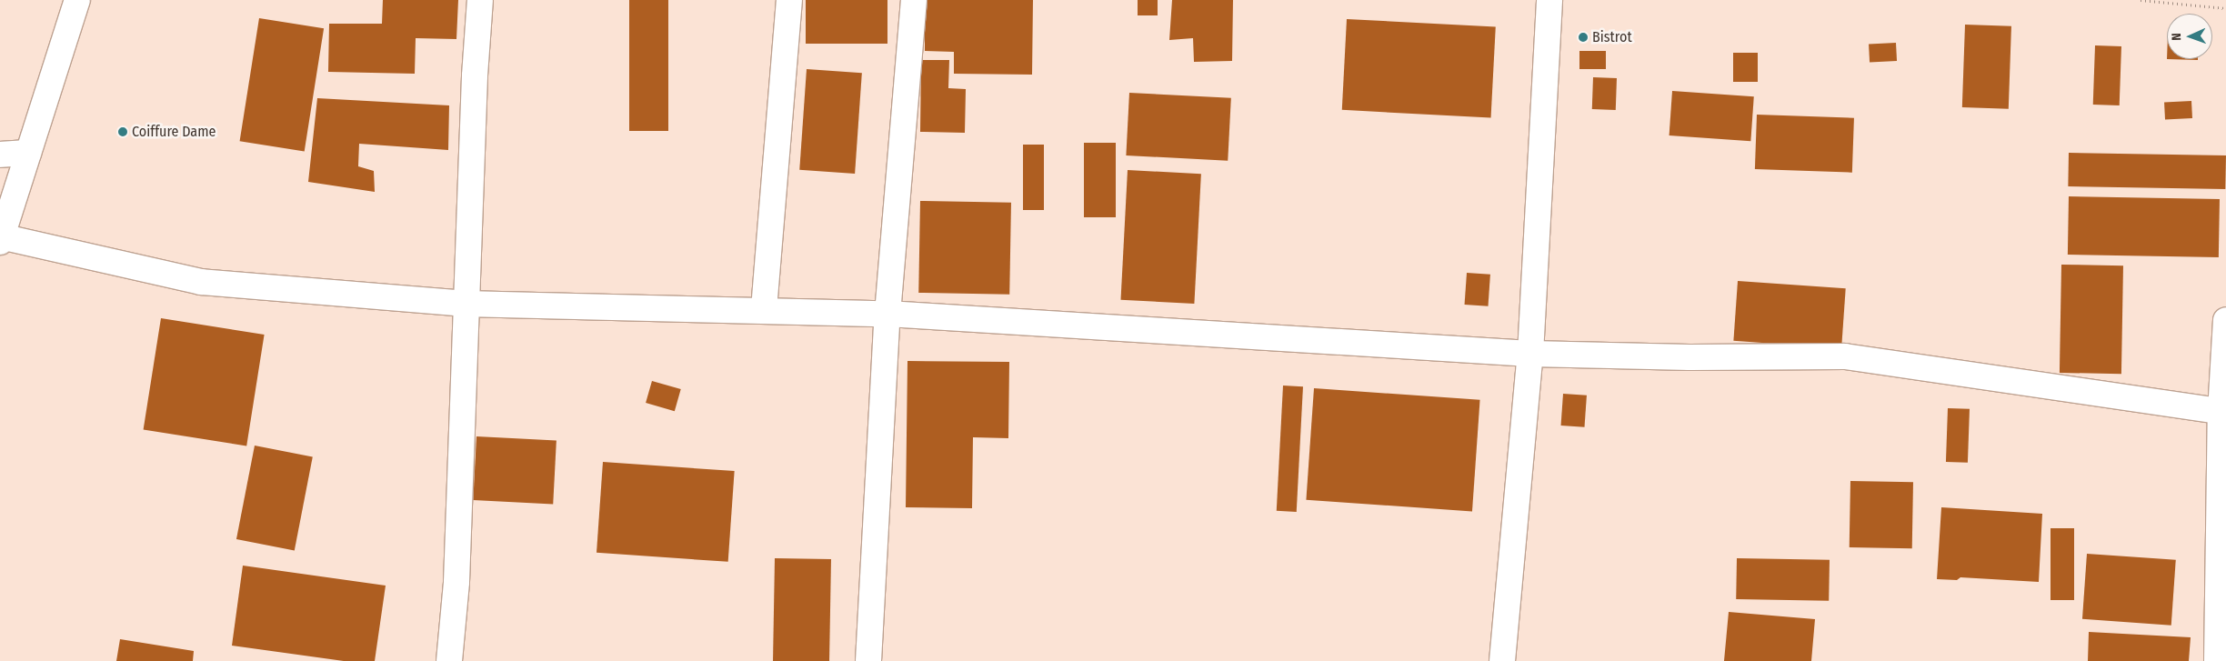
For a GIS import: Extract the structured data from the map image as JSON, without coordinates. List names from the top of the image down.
{
  "places": ["Bistrot", "Coiffure Dame"],
  "north": "left"
}
